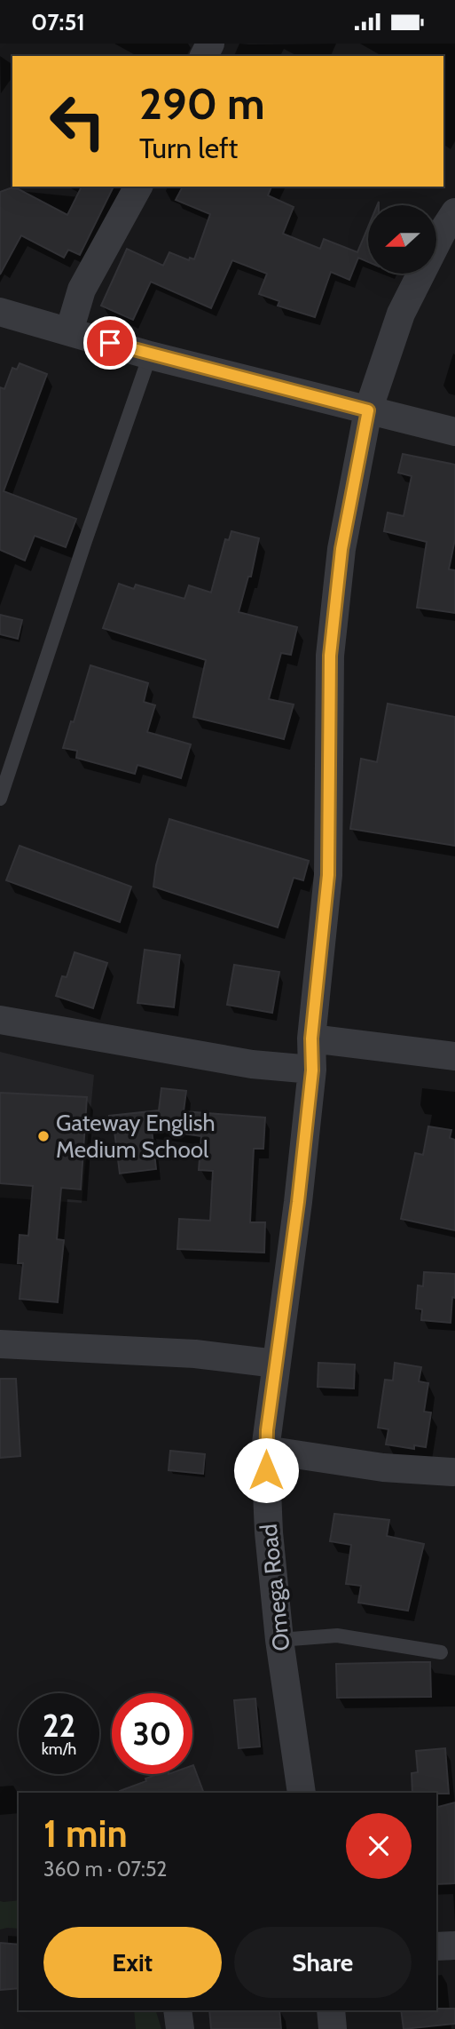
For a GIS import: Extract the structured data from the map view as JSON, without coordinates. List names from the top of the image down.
{
  "streets": {
    "street": ["Omega Road"]
  },
  "places": ["Gateway English Medium School"],
  "north": "left",
  "page": {
    "status": "07:51",
    "turn": ["290 m", "Turn left"],
    "speed": "22 km/h",
    "limit": "30",
    "heading": ["1 min", "360 m · 07:52"],
    "buttons": ["Exit", "Share"]
  }
}
